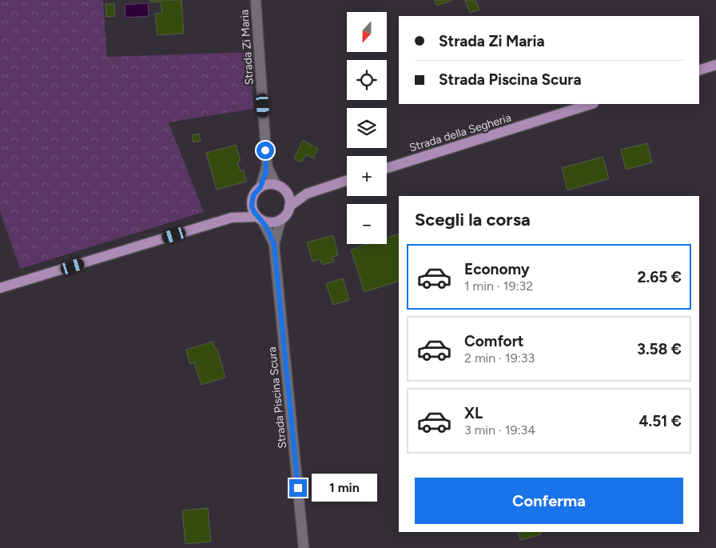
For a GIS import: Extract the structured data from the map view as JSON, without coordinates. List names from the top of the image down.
{
  "streets": {
    "main road": ["Strada della Segheria"],
    "street": ["Strada Zi Maria", "Strada Piscina Scura"]
  },
  "crossings": [
    ["Strada Zi Maria", "Strada Piscina Scura"]
  ],
  "north": "bottom",
  "page": {
    "map_buttons": ["+", "−"],
    "banner": ["Strada Zi Maria", "Strada Piscina Scura"],
    "heading": "Scegli la corsa",
    "list": [
      {
        "name": "Economy",
        "note": "1 min · 19:32",
        "value": "2.65 €"
      },
      {
        "name": "Comfort",
        "note": "2 min · 19:33",
        "value": "3.58 €"
      },
      {
        "name": "XL",
        "note": "3 min · 19:34",
        "value": "4.51 €"
      }
    ],
    "buttons": "Conferma",
    "bubble": "1 min"
  }
}
